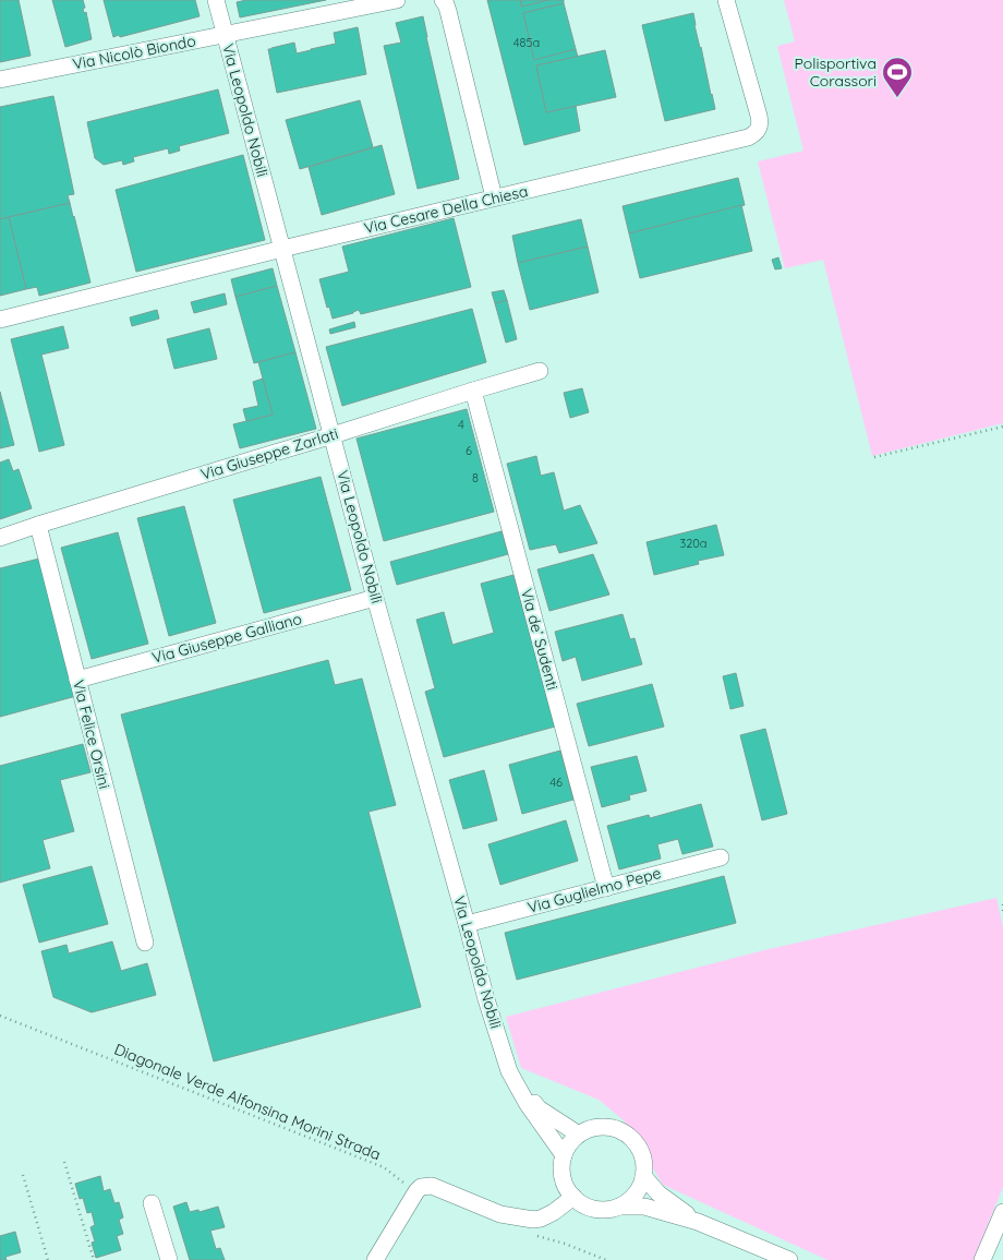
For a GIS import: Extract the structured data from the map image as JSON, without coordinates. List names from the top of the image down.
{
  "streets": {
    "street": [
      "Via Nicolò Biondo",
      "Via Leopoldo Nobili",
      "Via Cesare Della Chiesa",
      "Via Giuseppe Zarlati",
      "Via Giuseppe Galliano",
      "Via de’ Sudenti",
      "Via Felice Orsini",
      "Via Guglielmo Pepe"
    ],
    "path": ["Diagonale Verde Alfonsina Morini Strada"]
  },
  "crossings": [
    ["Via Nicolò Biondo", "Via Leopoldo Nobili"],
    ["Via Leopoldo Nobili", "Via Cesare Della Chiesa"],
    ["Via Leopoldo Nobili", "Via Giuseppe Zarlati"],
    ["Via Leopoldo Nobili", "Via Giuseppe Galliano"],
    ["Via Leopoldo Nobili", "Via Guglielmo Pepe"],
    ["Via Giuseppe Zarlati", "Via de’ Sudenti"],
    ["Via Giuseppe Zarlati", "Via Felice Orsini"],
    ["Via Giuseppe Galliano", "Via Felice Orsini"],
    ["Via de’ Sudenti", "Via Guglielmo Pepe"]
  ],
  "places": {
    "sports": ["Polisportiva Corassori"]
  },
  "house_numbers": [
    "485a",
    "4",
    "6",
    "8",
    "320a",
    "46"
  ]
}
